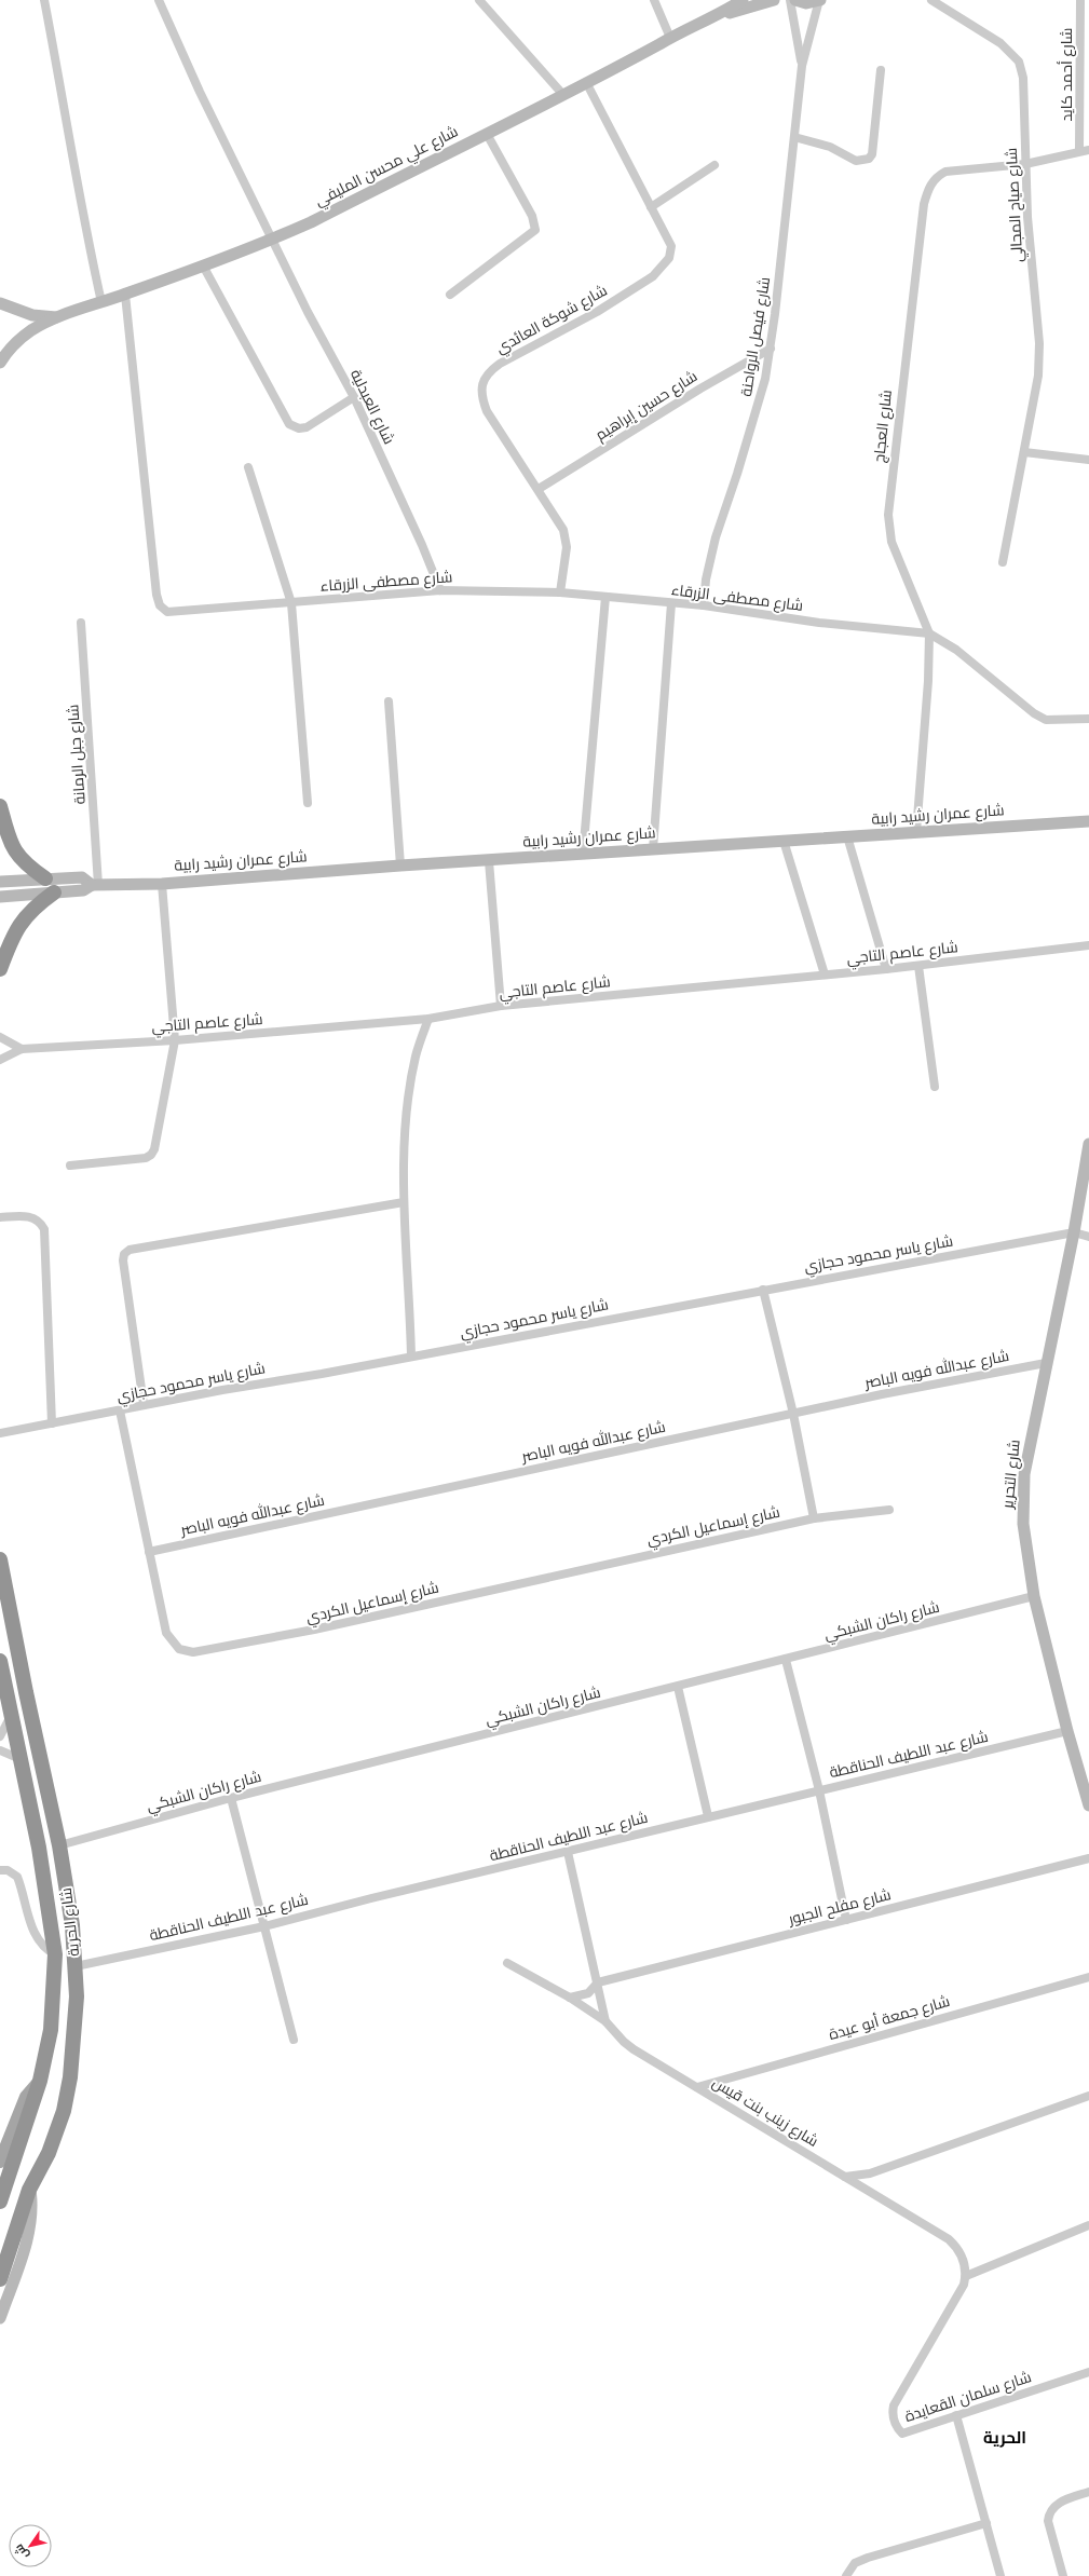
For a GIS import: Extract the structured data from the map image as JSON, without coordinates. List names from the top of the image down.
{
  "streets": {
    "highway": ["شارع الحرية"],
    "street": [
      "شارع أحمد كايد",
      "شارع علي محسن المليفي",
      "شارع صياح المجالي",
      "شارع شوكة العائدي",
      "شارع فيصل الرواحنة",
      "شارع حسين إبراهيم",
      "شارع العبدلية",
      "شارع العجاج",
      "شارع مصطفى الزرقاء",
      "شارع جبل الرمانة",
      "شارع عمران رشيد رابية",
      "شارع عاصم التاجي",
      "شارع ياسر محمود حجازي",
      "شارع عبدالله فويه الباصر",
      "شارع التحرير",
      "شارع إسماعيل الكردي",
      "شارع راكان الشبكي",
      "شارع عبد اللطيف الحناقطة",
      "شارع مفلح الجبور",
      "شارع جمعة أبو عيدة",
      "شارع زينب بنت قيس",
      "شارع سلمان القعايدة"
    ]
  },
  "crossings": [
    ["شارع أحمد كايد", "شارع العجاج"],
    ["شارع علي محسن المليفي", "شارع شوكة العائدي"],
    ["شارع علي محسن المليفي", "شارع العبدلية"],
    ["شارع علي محسن المليفي", "شارع مصطفى الزرقاء"],
    ["شارع صياح المجالي", "شارع العجاج"],
    ["شارع شوكة العائدي", "شارع حسين إبراهيم"],
    ["شارع شوكة العائدي", "شارع مصطفى الزرقاء"],
    ["شارع فيصل الرواحنة", "شارع حسين إبراهيم"],
    ["شارع فيصل الرواحنة", "شارع مصطفى الزرقاء"],
    ["شارع العبدلية", "شارع مصطفى الزرقاء"],
    ["شارع العجاج", "شارع مصطفى الزرقاء"],
    ["شارع العجاج", "شارع عمران رشيد رابية"],
    ["شارع جبل الرمانة", "شارع عمران رشيد رابية"],
    ["شارع ياسر محمود حجازي", "شارع التحرير"],
    ["شارع ياسر محمود حجازي", "شارع إسماعيل الكردي"],
    ["شارع عبدالله فويه الباصر", "شارع التحرير"],
    ["شارع عبدالله فويه الباصر", "شارع إسماعيل الكردي"],
    ["شارع التحرير", "شارع راكان الشبكي"],
    ["شارع التحرير", "شارع عبد اللطيف الحناقطة"],
    ["شارع راكان الشبكي", "شارع الحرية"],
    ["شارع عبد اللطيف الحناقطة", "شارع الحرية"],
    ["شارع جمعة أبو عيدة", "شارع زينب بنت قيس"]
  ],
  "districts": ["الحرية"],
  "north": "bottom left"
}
